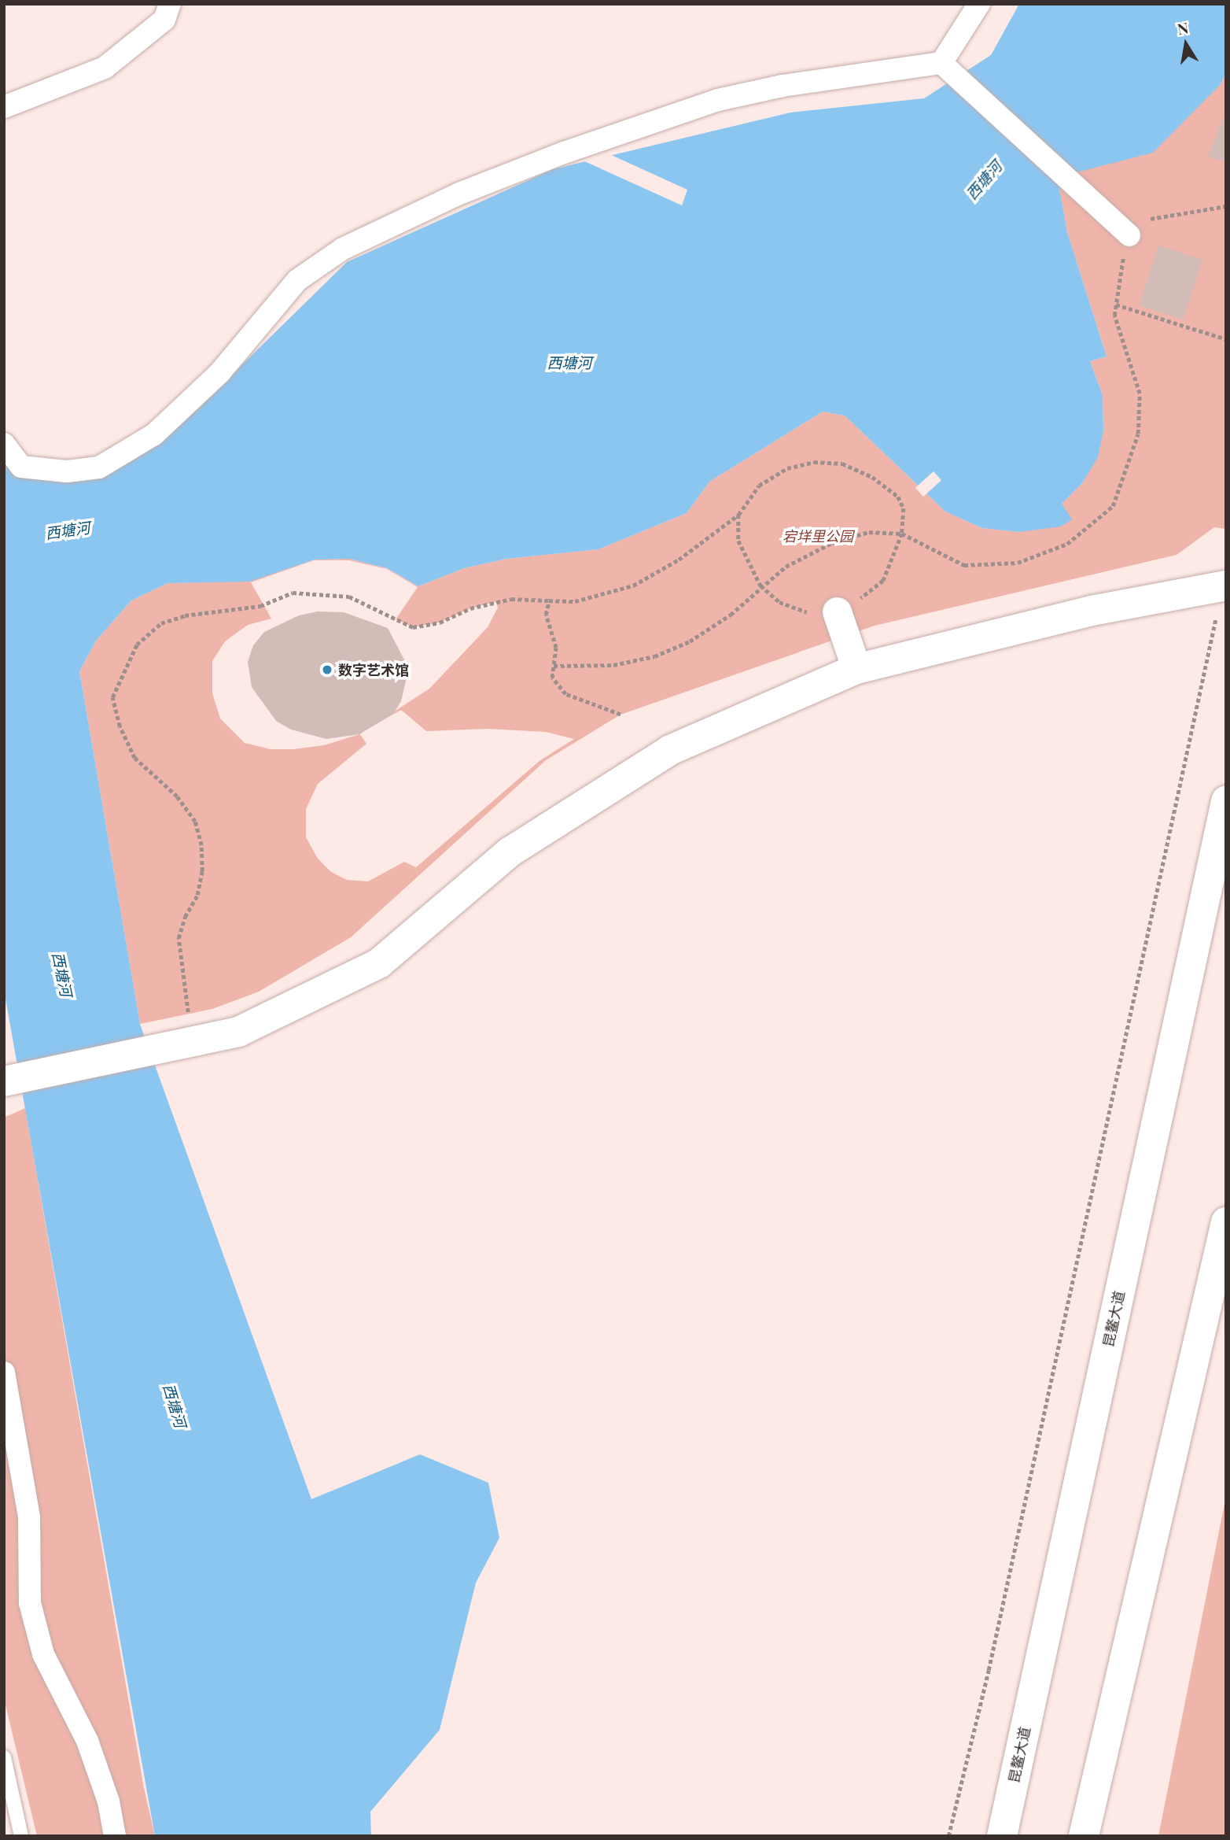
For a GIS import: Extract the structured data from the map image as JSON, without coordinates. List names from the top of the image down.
{
  "streets": {
    "main road": ["昆鳌大道"]
  },
  "water": ["西塘河"],
  "parks": ["宕垟里公园"],
  "places": ["数字艺术馆"],
  "north": "top"
}
